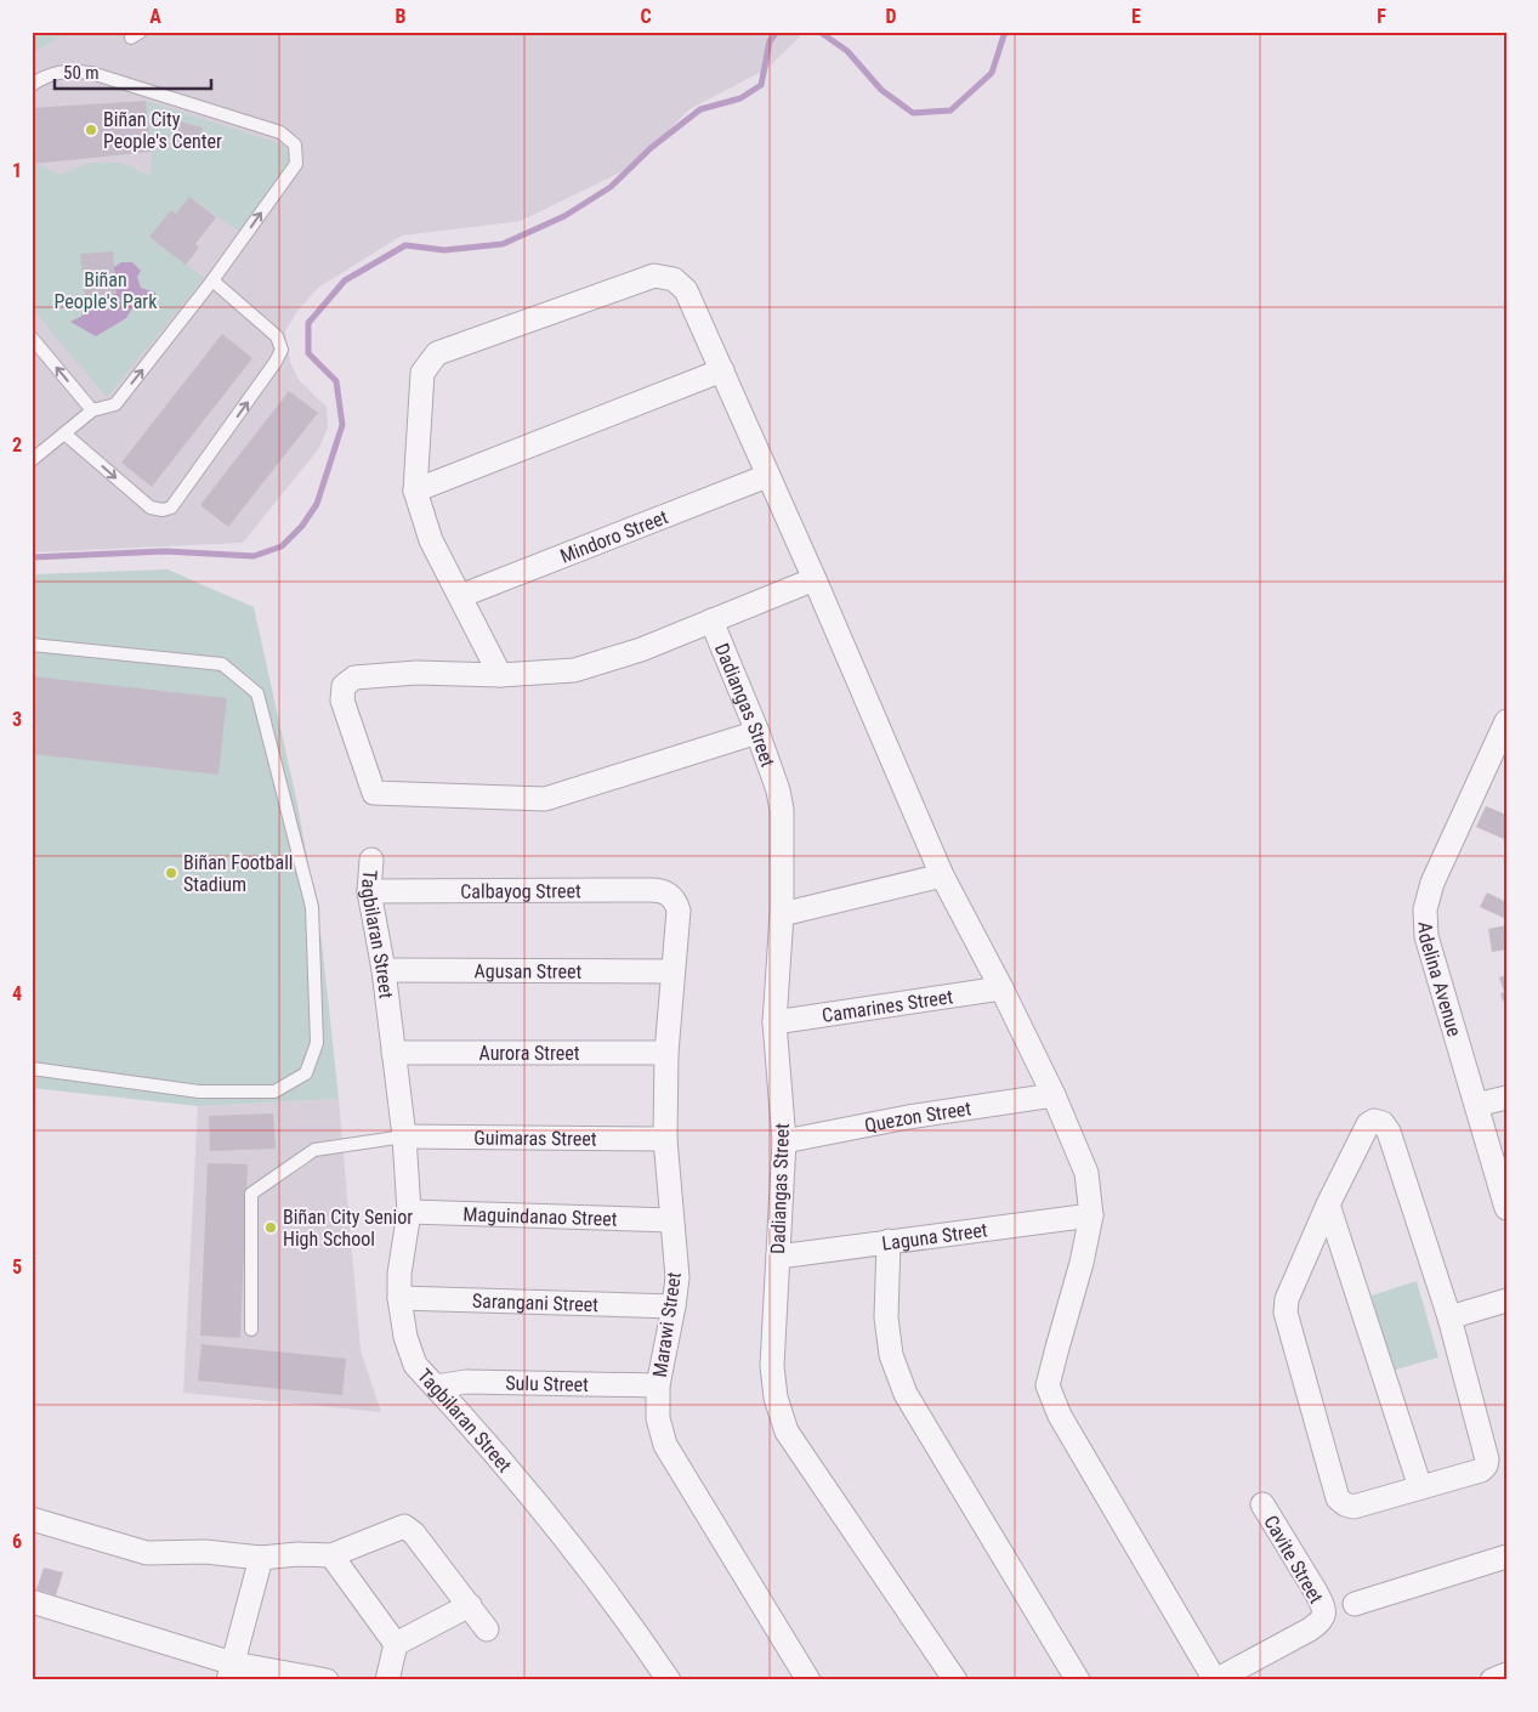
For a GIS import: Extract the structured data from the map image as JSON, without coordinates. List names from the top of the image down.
{
  "streets": {
    "street": [
      "Mindoro Street",
      "Dadiangas Street",
      "Calbayog Street",
      "Tagbilaran Street",
      "Agusan Street",
      "Adelina Avenue",
      "Camarines Street",
      "Aurora Street",
      "Quezon Street",
      "Guimaras Street",
      "Maguindanao Street",
      "Laguna Street",
      "Sarangani Street",
      "Marawi Street",
      "Sulu Street",
      "Cavite Street"
    ]
  },
  "crossings": [
    ["Dadiangas Street", "Camarines Street"],
    ["Dadiangas Street", "Quezon Street"],
    ["Dadiangas Street", "Laguna Street"],
    ["Calbayog Street", "Tagbilaran Street"],
    ["Calbayog Street", "Marawi Street"],
    ["Tagbilaran Street", "Agusan Street"],
    ["Tagbilaran Street", "Aurora Street"],
    ["Tagbilaran Street", "Guimaras Street"],
    ["Tagbilaran Street", "Maguindanao Street"],
    ["Tagbilaran Street", "Sarangani Street"],
    ["Tagbilaran Street", "Sulu Street"],
    ["Agusan Street", "Marawi Street"],
    ["Aurora Street", "Marawi Street"],
    ["Guimaras Street", "Marawi Street"],
    ["Maguindanao Street", "Marawi Street"],
    ["Sarangani Street", "Marawi Street"],
    ["Marawi Street", "Sulu Street"]
  ],
  "parks": ["Biñan People's Park"],
  "places": ["Biñan City People's Center", "Biñan Football Stadium", "Biñan City Senior High School"],
  "scale_bar": "50 m",
  "grid": {
    "columns": [
      "A",
      "B",
      "C",
      "D",
      "E",
      "F"
    ],
    "rows": [
      "1",
      "2",
      "3",
      "4",
      "5",
      "6"
    ]
  }
}
